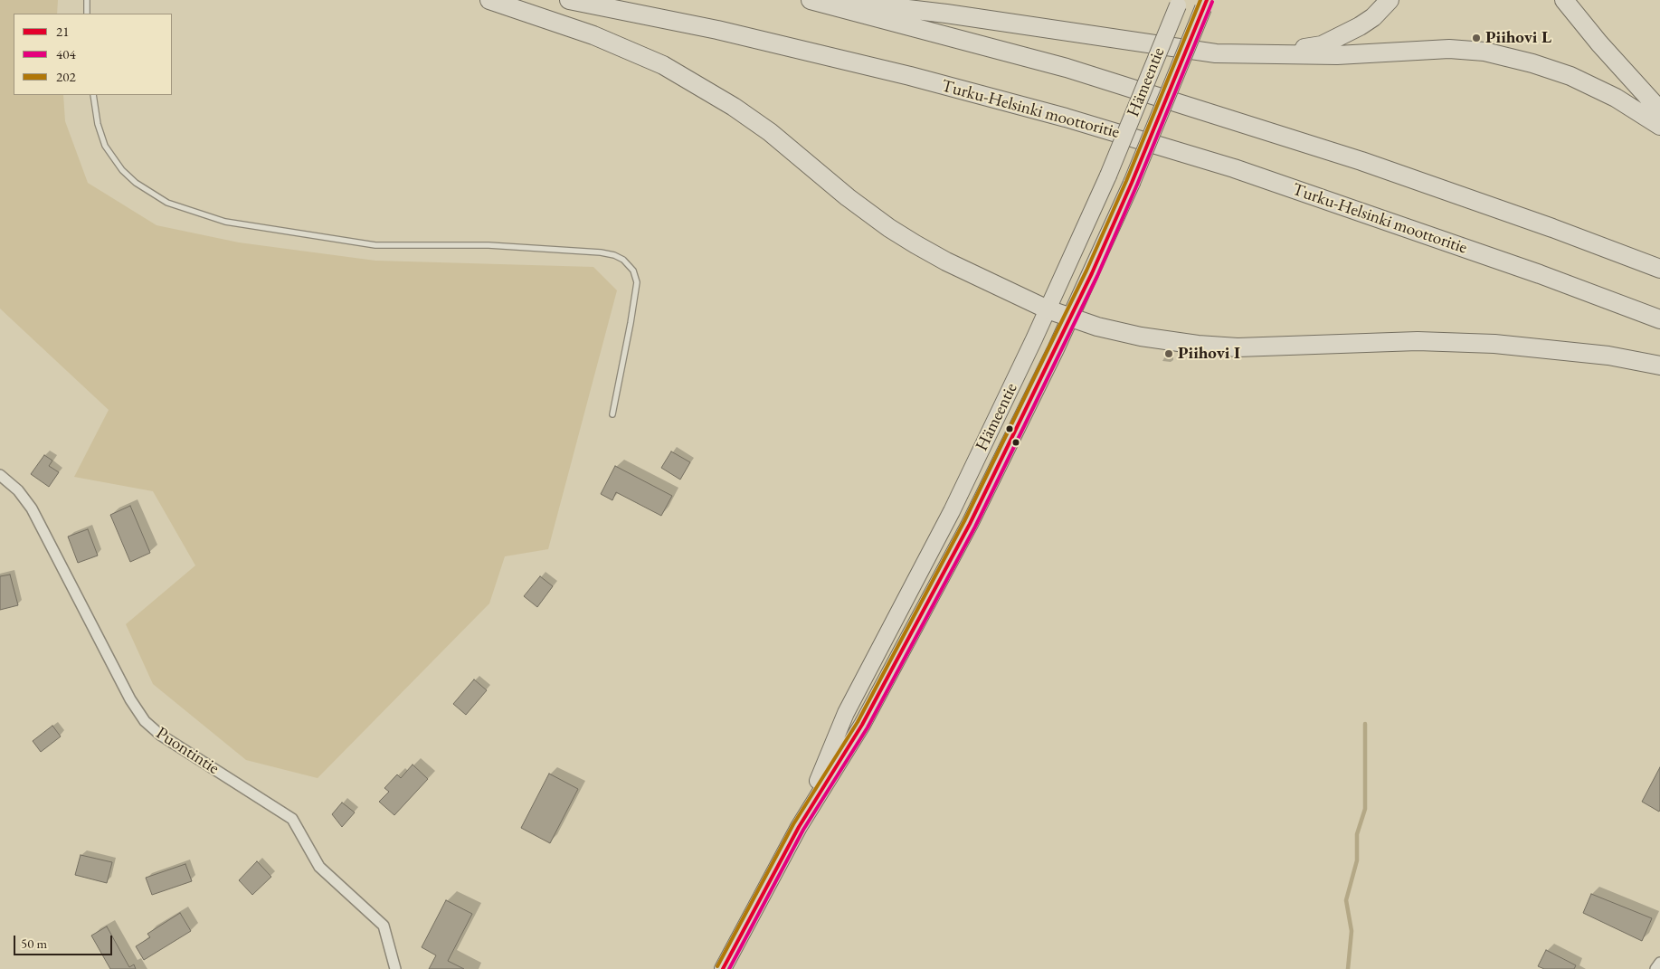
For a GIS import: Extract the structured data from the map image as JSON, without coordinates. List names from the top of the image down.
{
  "streets": {
    "highway": ["Turku-Helsinki moottoritie"],
    "main road": ["Hämeentie"],
    "street": ["Puontintie"]
  },
  "places": ["Piihovi L", "Piihovi I"],
  "lines": ["transit line 21", "transit line 202", "transit line 404"],
  "legend": ["21", "404", "202"],
  "scale_bar": "50 m"
}
